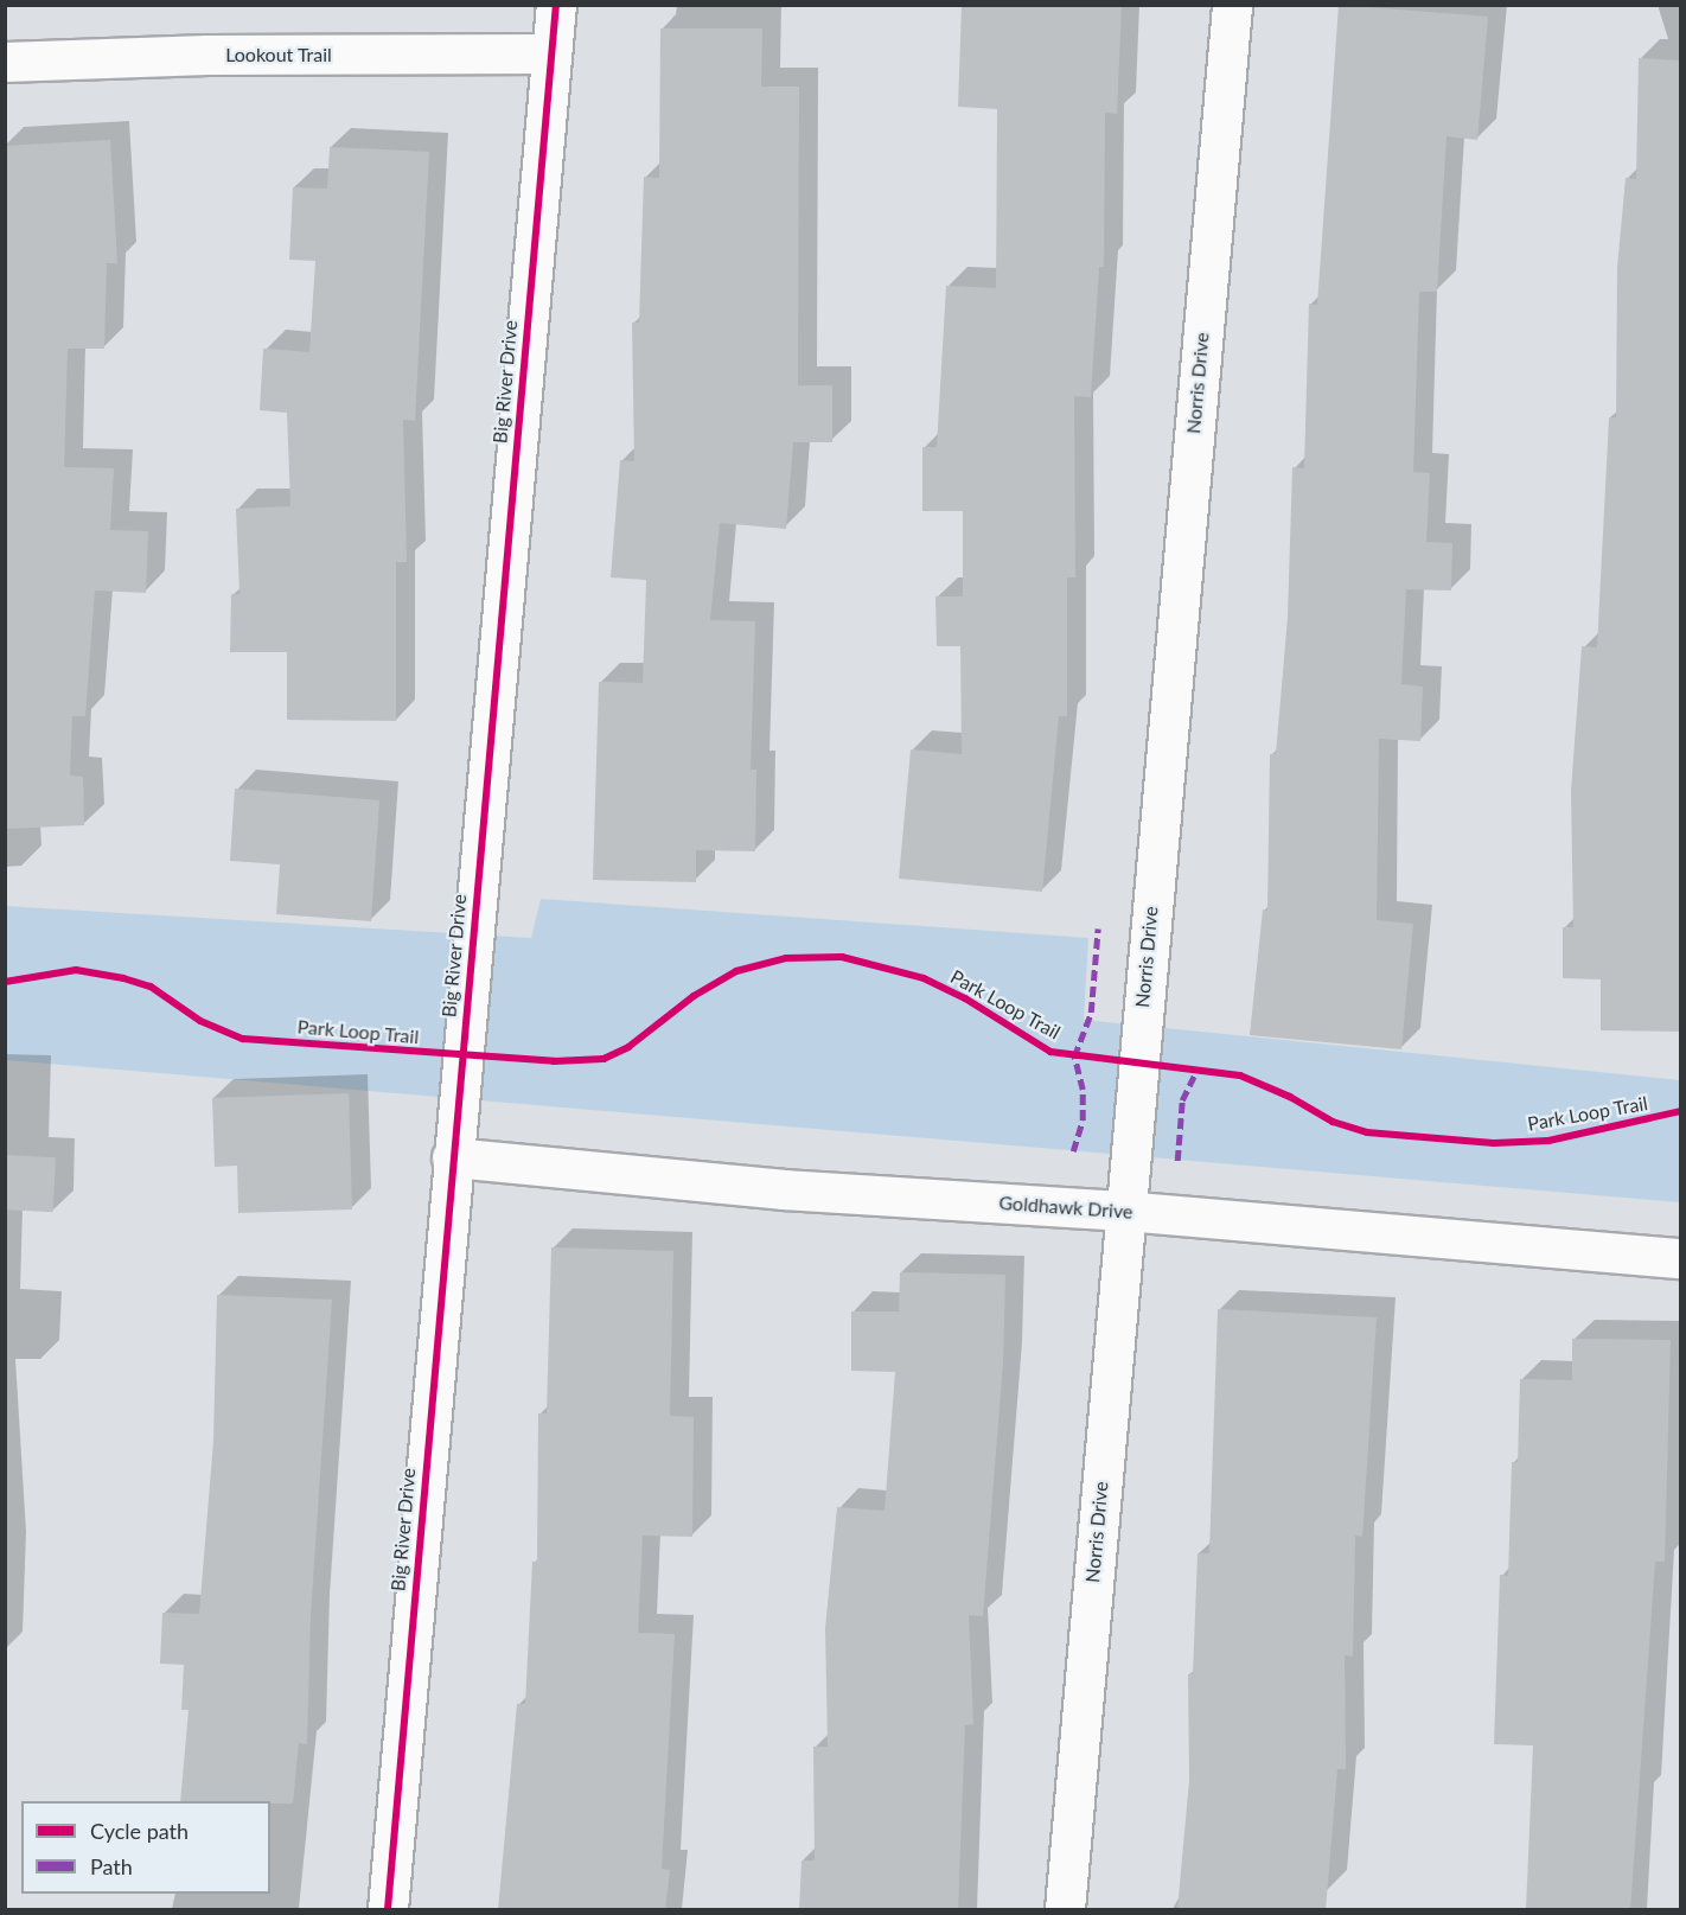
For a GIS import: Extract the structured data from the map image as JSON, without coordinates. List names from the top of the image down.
{
  "streets": {
    "street": [
      "Lookout Trail",
      "Big River Drive",
      "Norris Drive",
      "Goldhawk Drive"
    ],
    "cycle path": ["Park Loop Trail"]
  },
  "crossings": [
    ["Lookout Trail", "Big River Drive"],
    ["Big River Drive", "Goldhawk Drive"],
    ["Norris Drive", "Goldhawk Drive"]
  ],
  "legend": ["Cycle path", "Path"]
}
